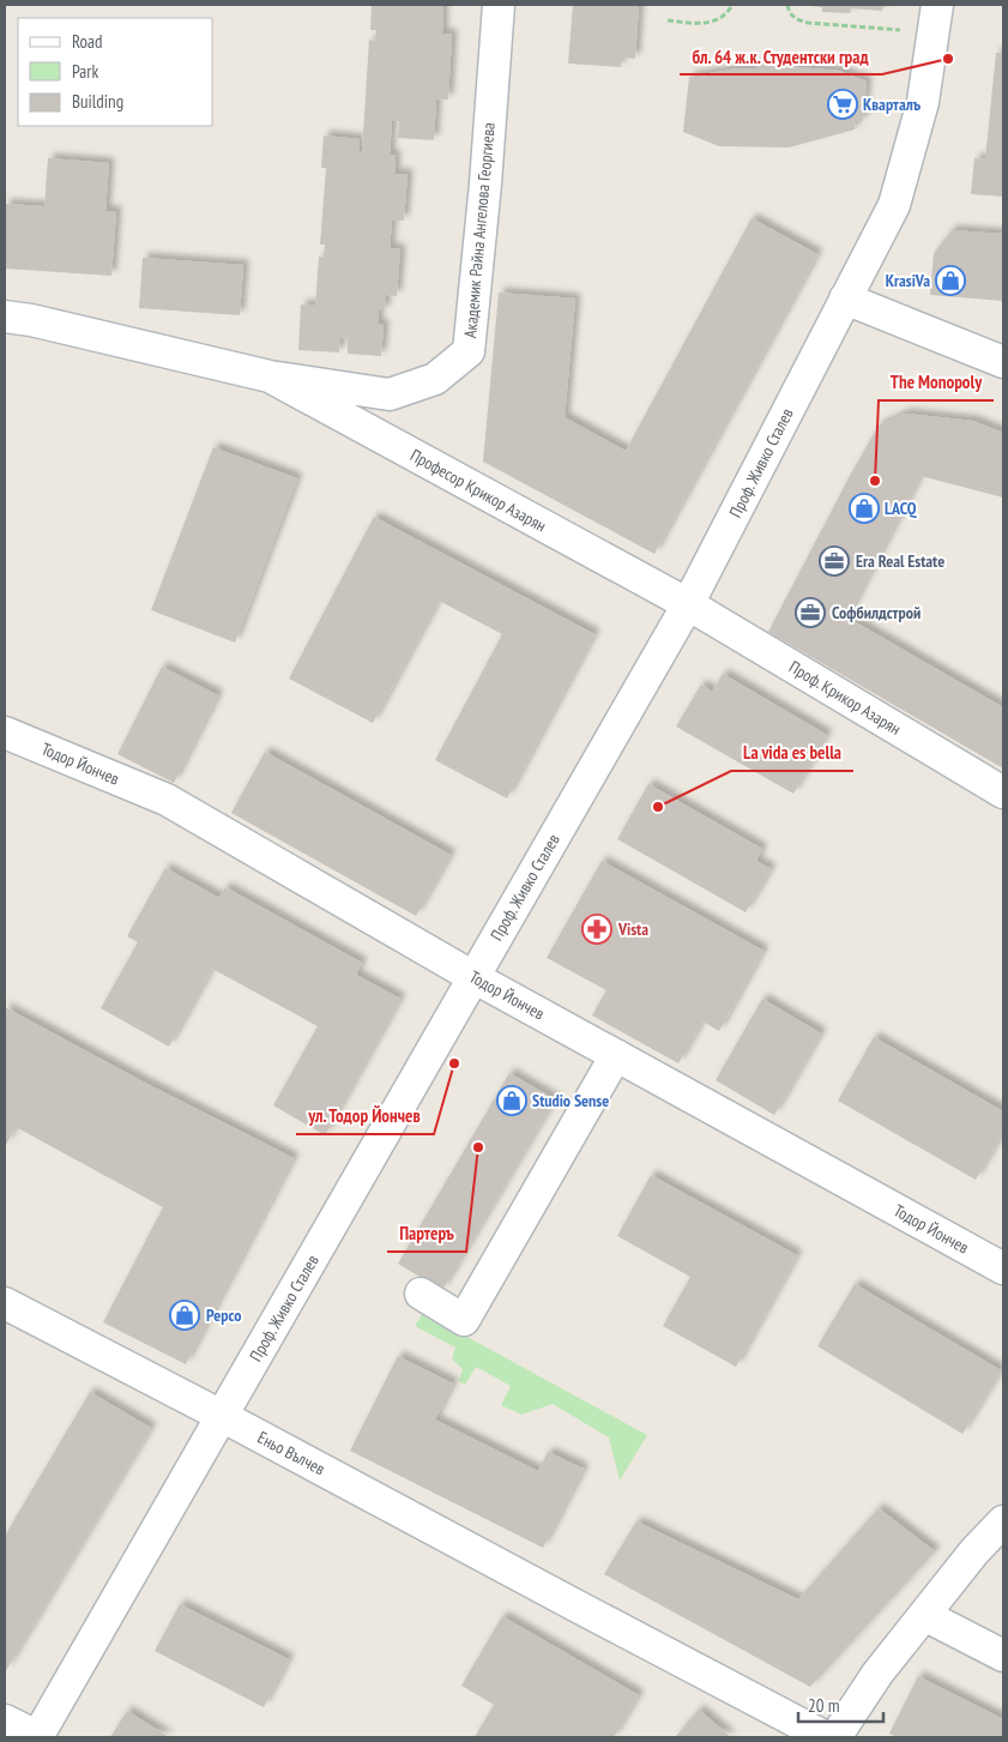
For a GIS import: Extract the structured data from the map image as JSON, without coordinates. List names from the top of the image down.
{
  "streets": {
    "street": [
      "Академик Райна Ангелова Георгиева",
      "Проф. Живко Сталев",
      "Професор Крикор Азарян",
      "Проф. Крикор Азарян",
      "Тодор Йончев",
      "Еньо Вълчев"
    ]
  },
  "crossings": [
    ["Академик Райна Ангелова Георгиева", "Професор Крикор Азарян"],
    ["Проф. Живко Сталев", "Професор Крикор Азарян"],
    ["Проф. Живко Сталев", "Проф. Крикор Азарян"],
    ["Проф. Живко Сталев", "Тодор Йончев"],
    ["Проф. Живко Сталев", "Еньо Вълчев"],
    ["Професор Крикор Азарян", "Проф. Крикор Азарян"]
  ],
  "places": {
    "other": [
      "бл. 64 ж.к. Студентски град",
      "The Monopoly",
      "La vida es bella",
      "ул. Тодор Йончев",
      "Партеръ"
    ],
    "supermarket": ["Кварталъ"],
    "shop": [
      "KrasiVa",
      "LACQ",
      "Studio Sense",
      "Pepco"
    ],
    "office": ["Era Real Estate", "Софбилдстрой"],
    "pharmacy": ["Vista"]
  },
  "legend": ["Road", "Park", "Building"],
  "scale_bar": "20 m"
}
